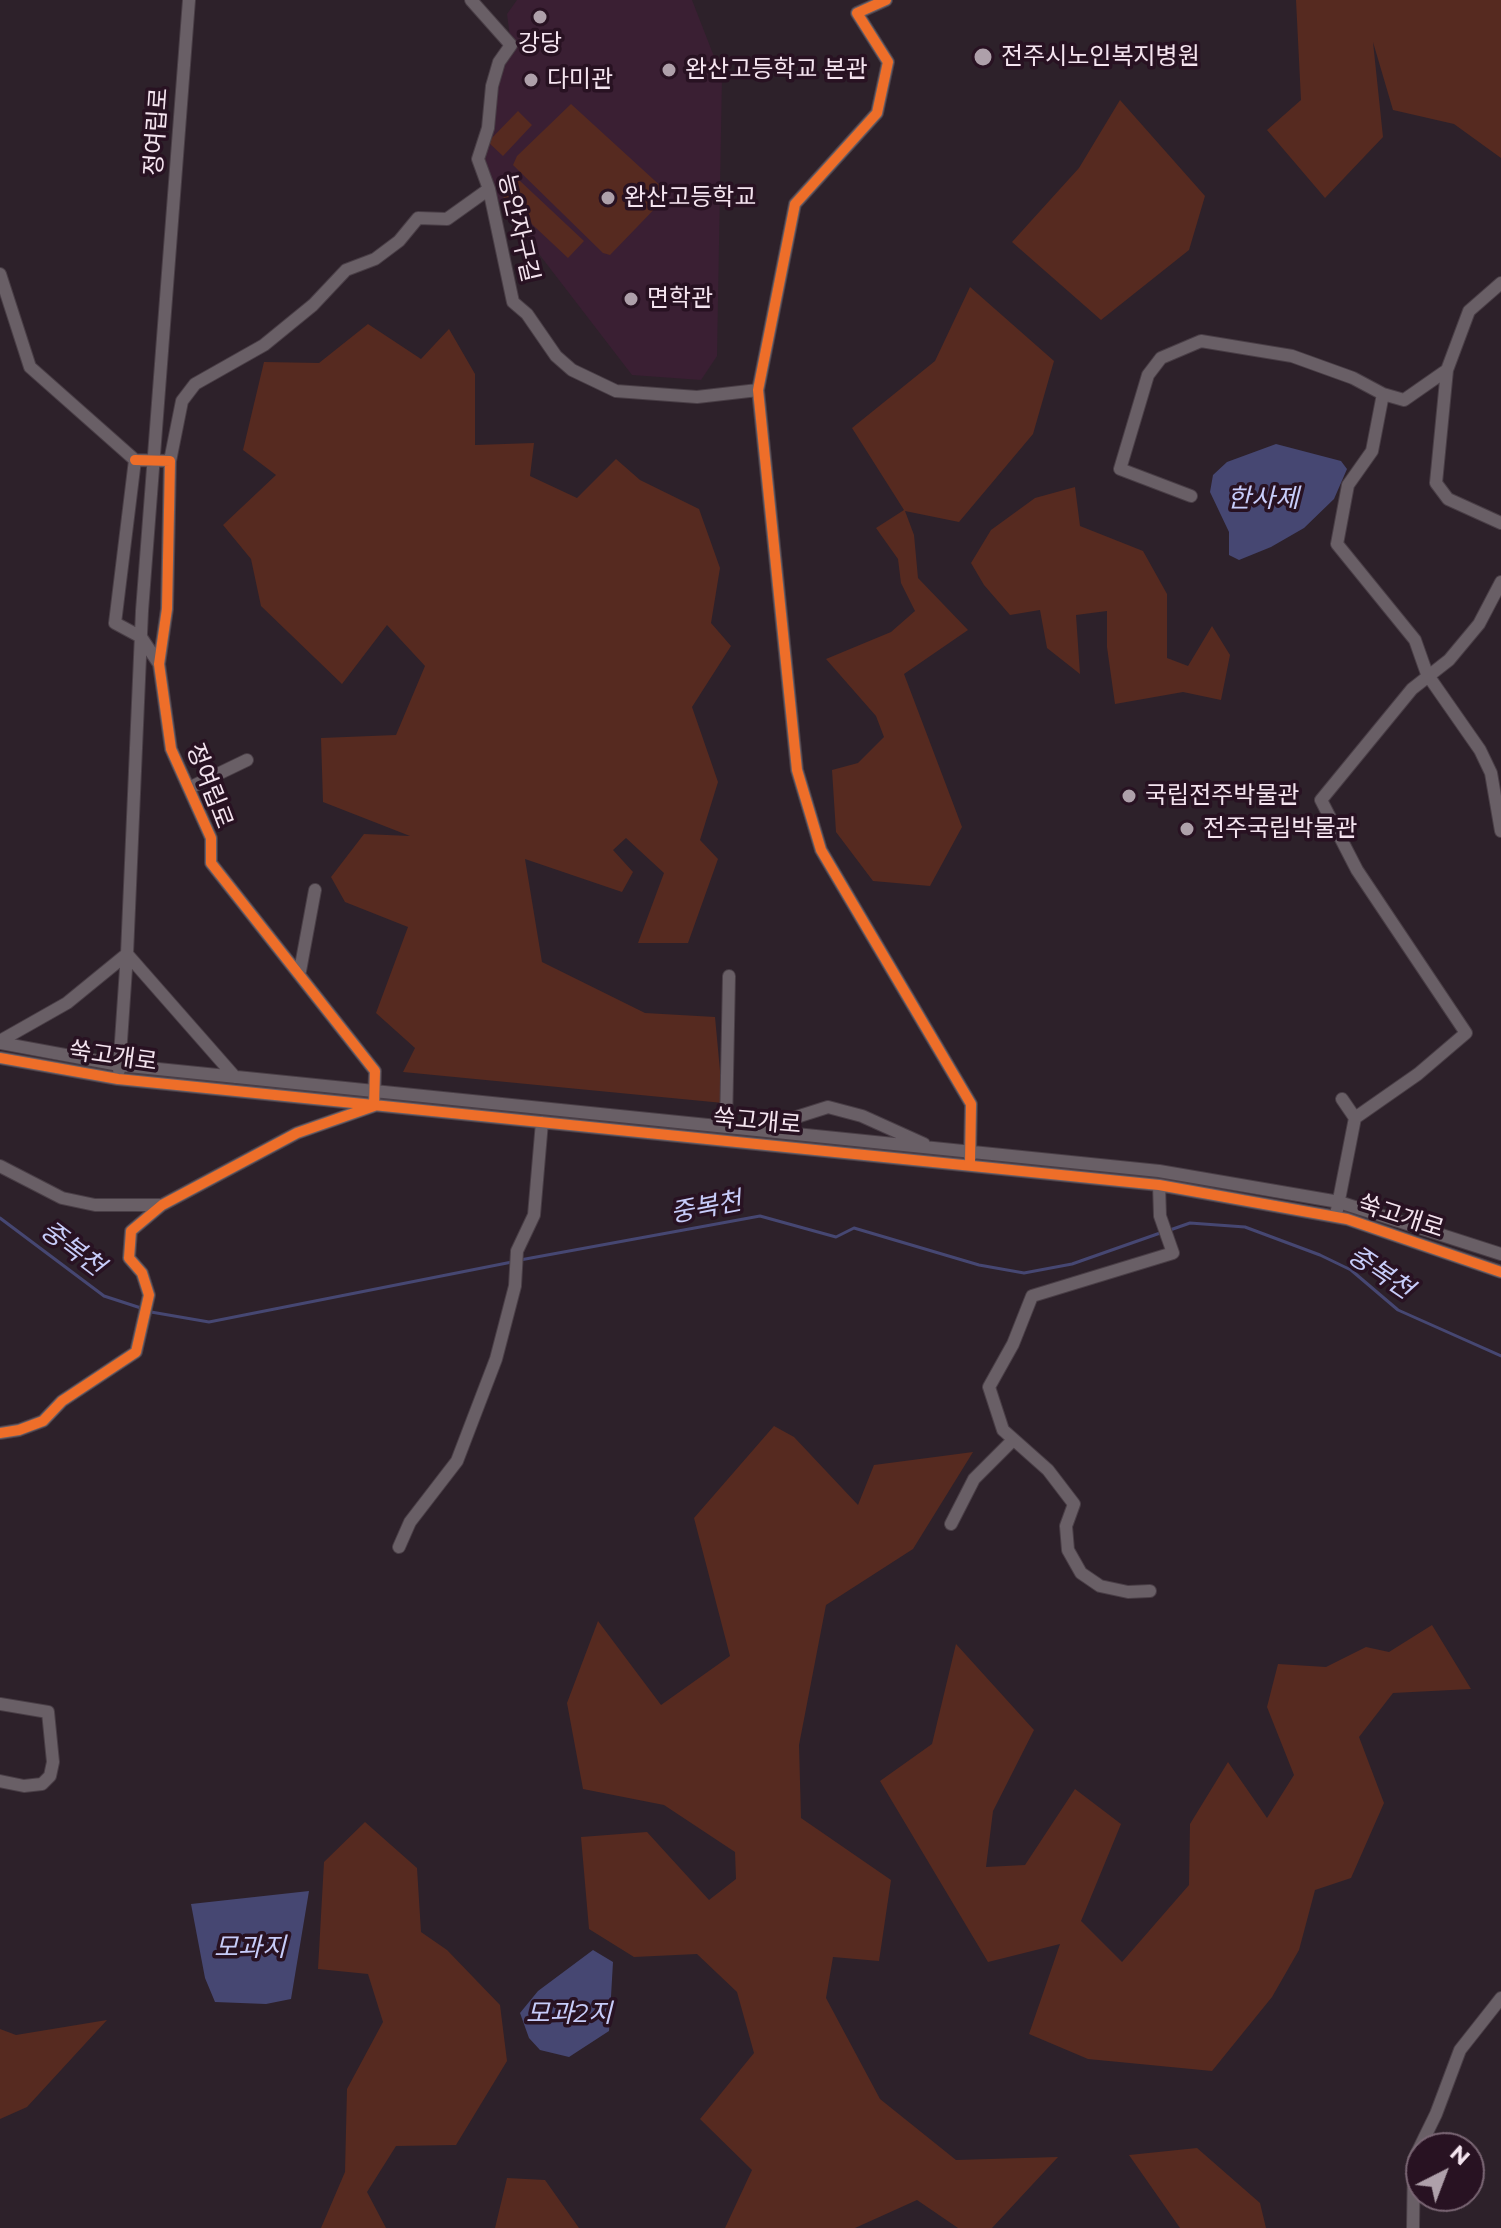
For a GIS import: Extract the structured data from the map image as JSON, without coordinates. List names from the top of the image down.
{
  "streets": {
    "street": ["정여립로", "능안자구길", "쑥고개로"]
  },
  "crossings": [
    ["정여립로", "능안자구길"],
    ["정여립로", "쑥고개로"]
  ],
  "water": [
    "한사제",
    "중복천",
    "모과지",
    "모과2지"
  ],
  "places": [
    "강당",
    "전주시노인복지병원",
    "완산고등학교 본관",
    "다미관",
    "완산고등학교",
    "면학관",
    "국립전주박물관",
    "전주국립박물관"
  ],
  "north": "top right"
}
